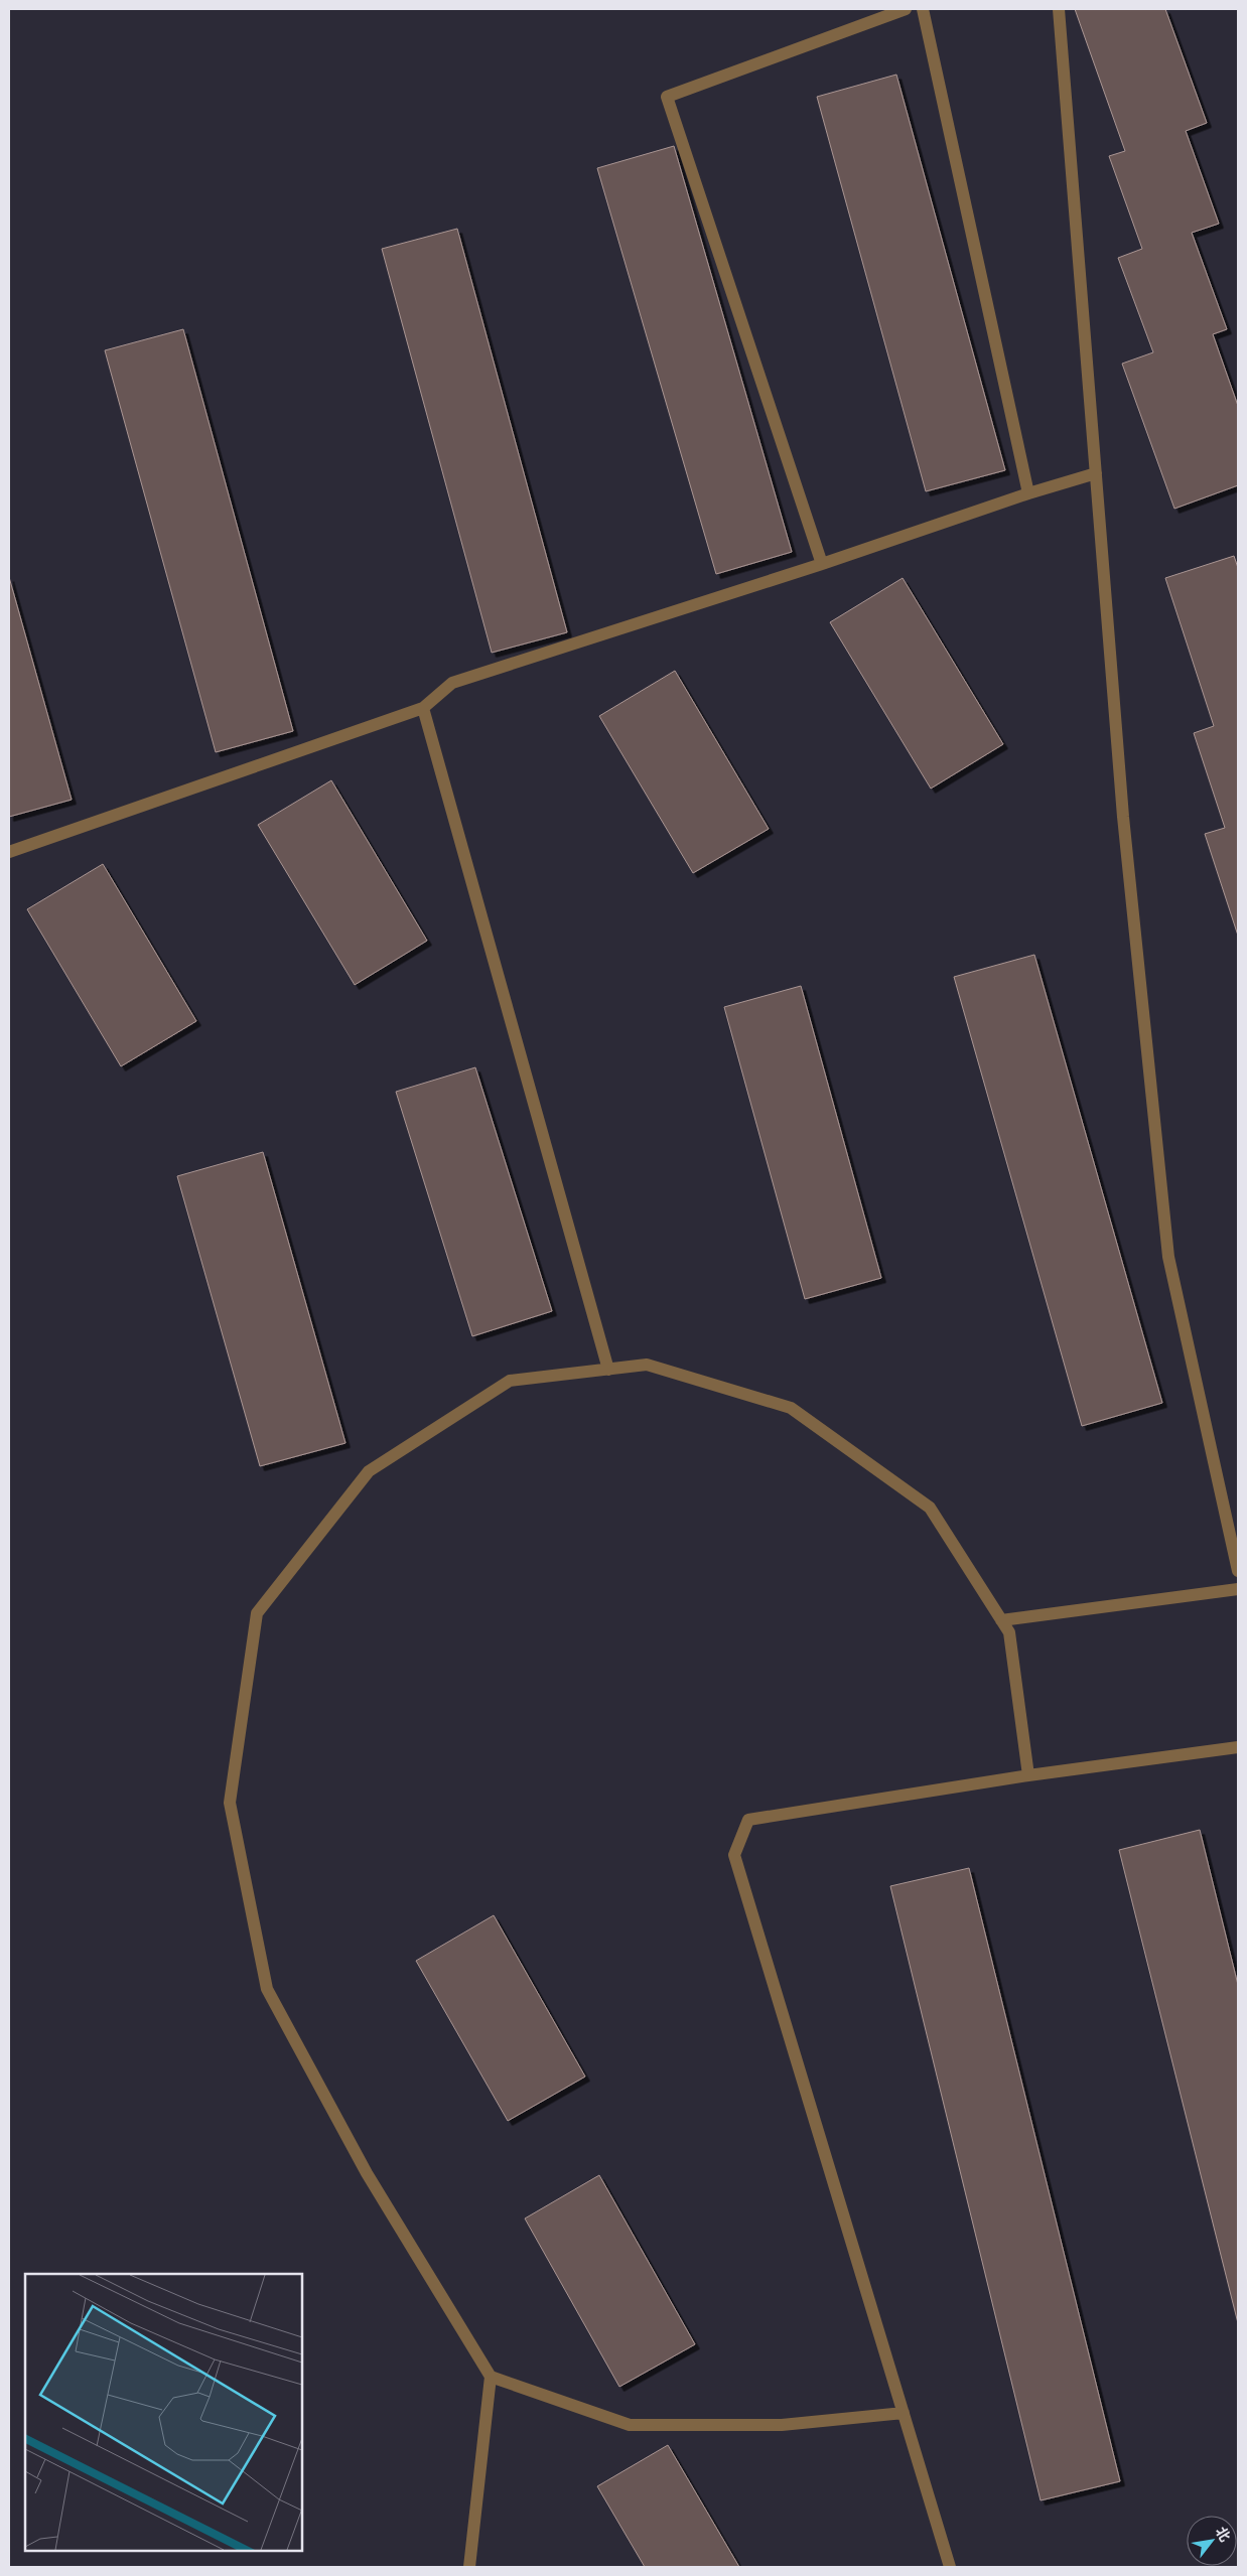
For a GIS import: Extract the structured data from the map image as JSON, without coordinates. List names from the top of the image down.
{
  "north": "top right"
}
